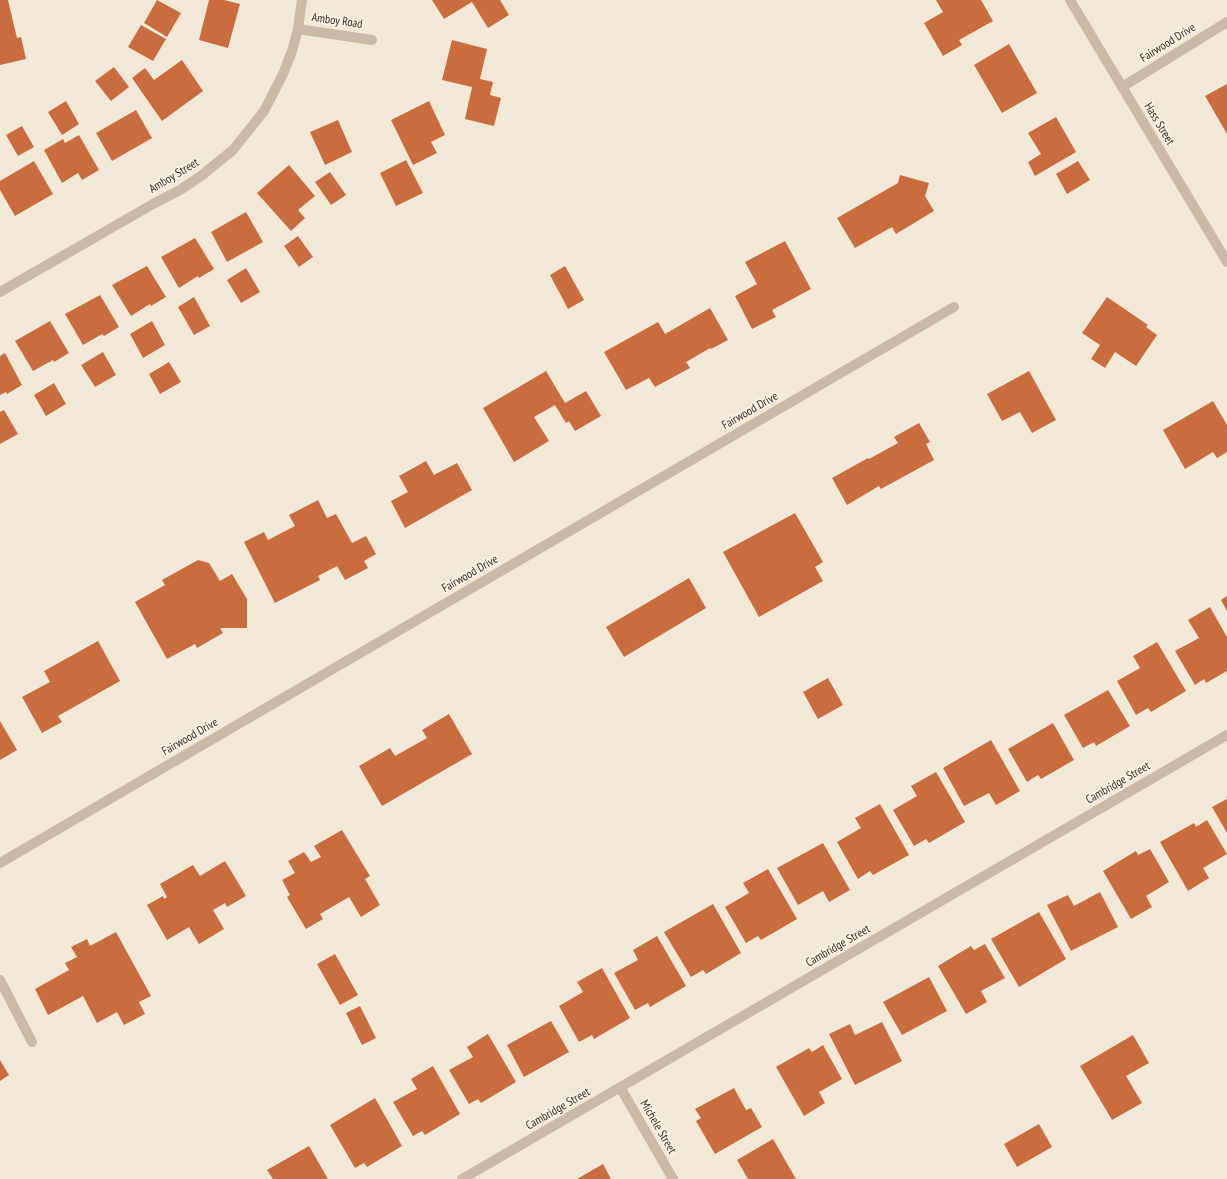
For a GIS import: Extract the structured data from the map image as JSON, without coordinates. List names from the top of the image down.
{
  "streets": {
    "street": [
      "Amboy Road",
      "Fairwood Drive",
      "Hass Street",
      "Amboy Street",
      "Cambridge Street",
      "Michele Street"
    ]
  },
  "crossings": [
    ["Amboy Road", "Amboy Street"],
    ["Fairwood Drive", "Hass Street"],
    ["Cambridge Street", "Michele Street"]
  ]
}
